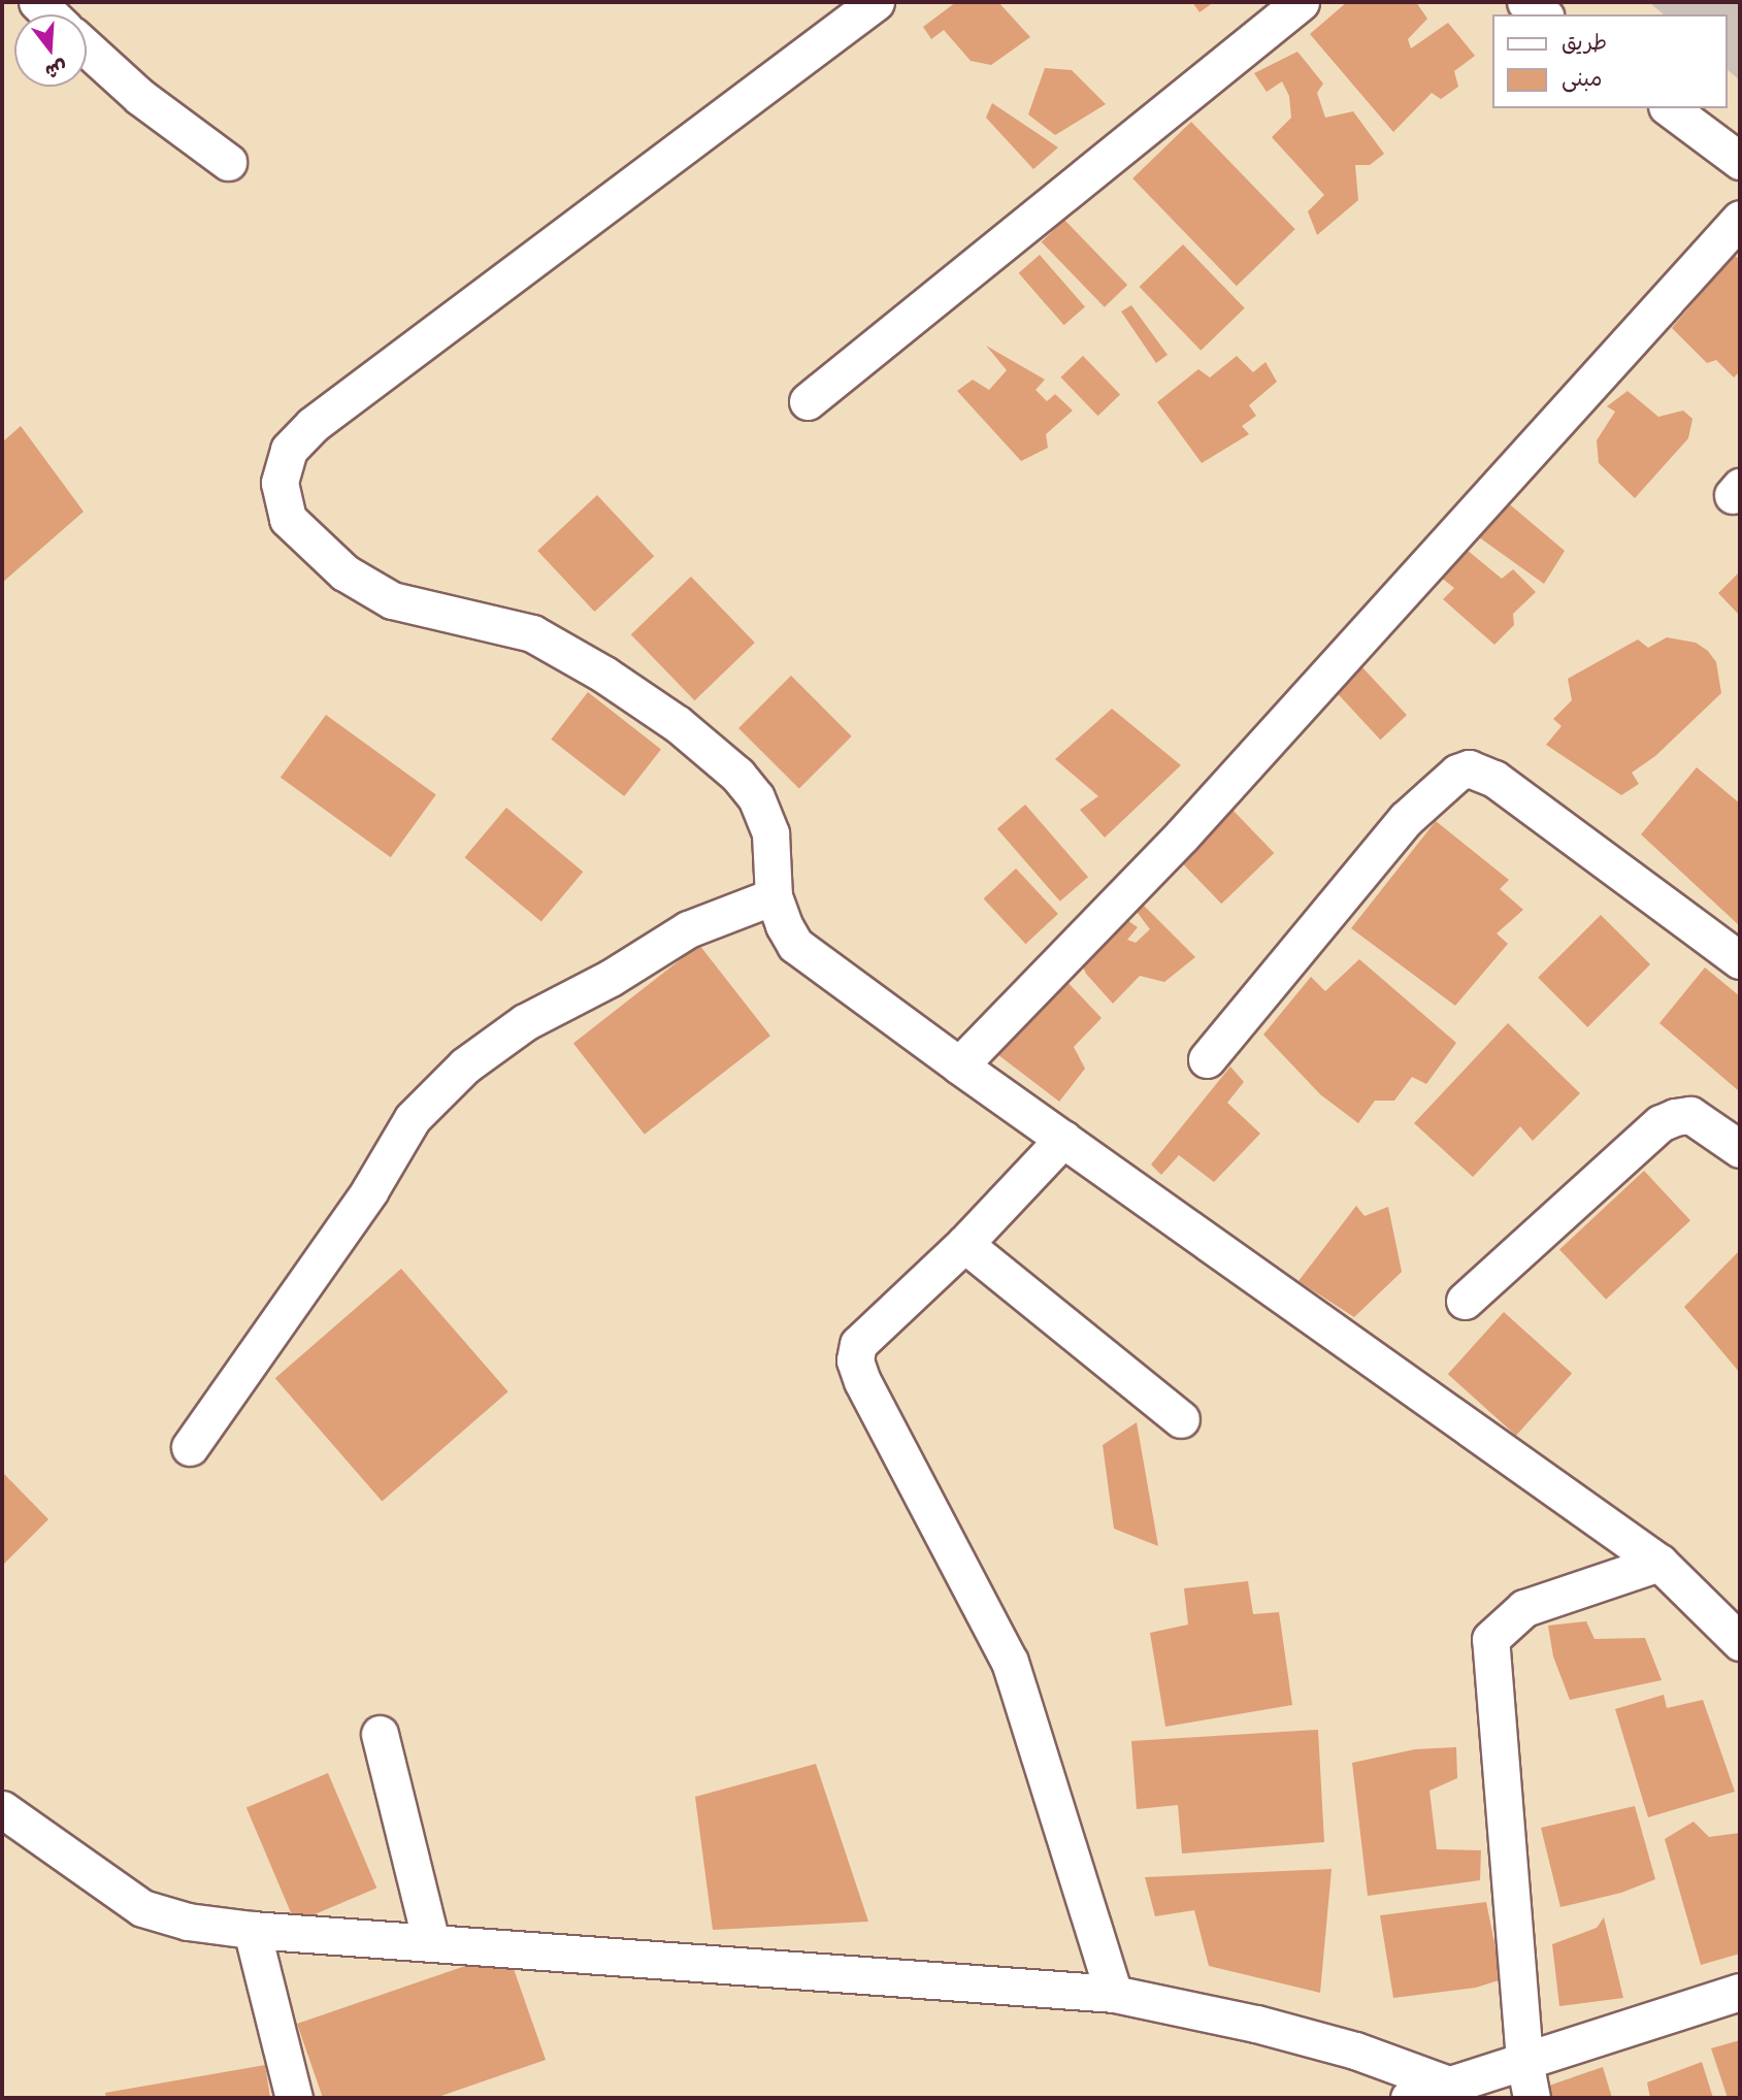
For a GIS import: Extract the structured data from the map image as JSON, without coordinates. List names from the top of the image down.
{
  "legend": ["طريق", "مبنى"],
  "north": "bottom"
}
